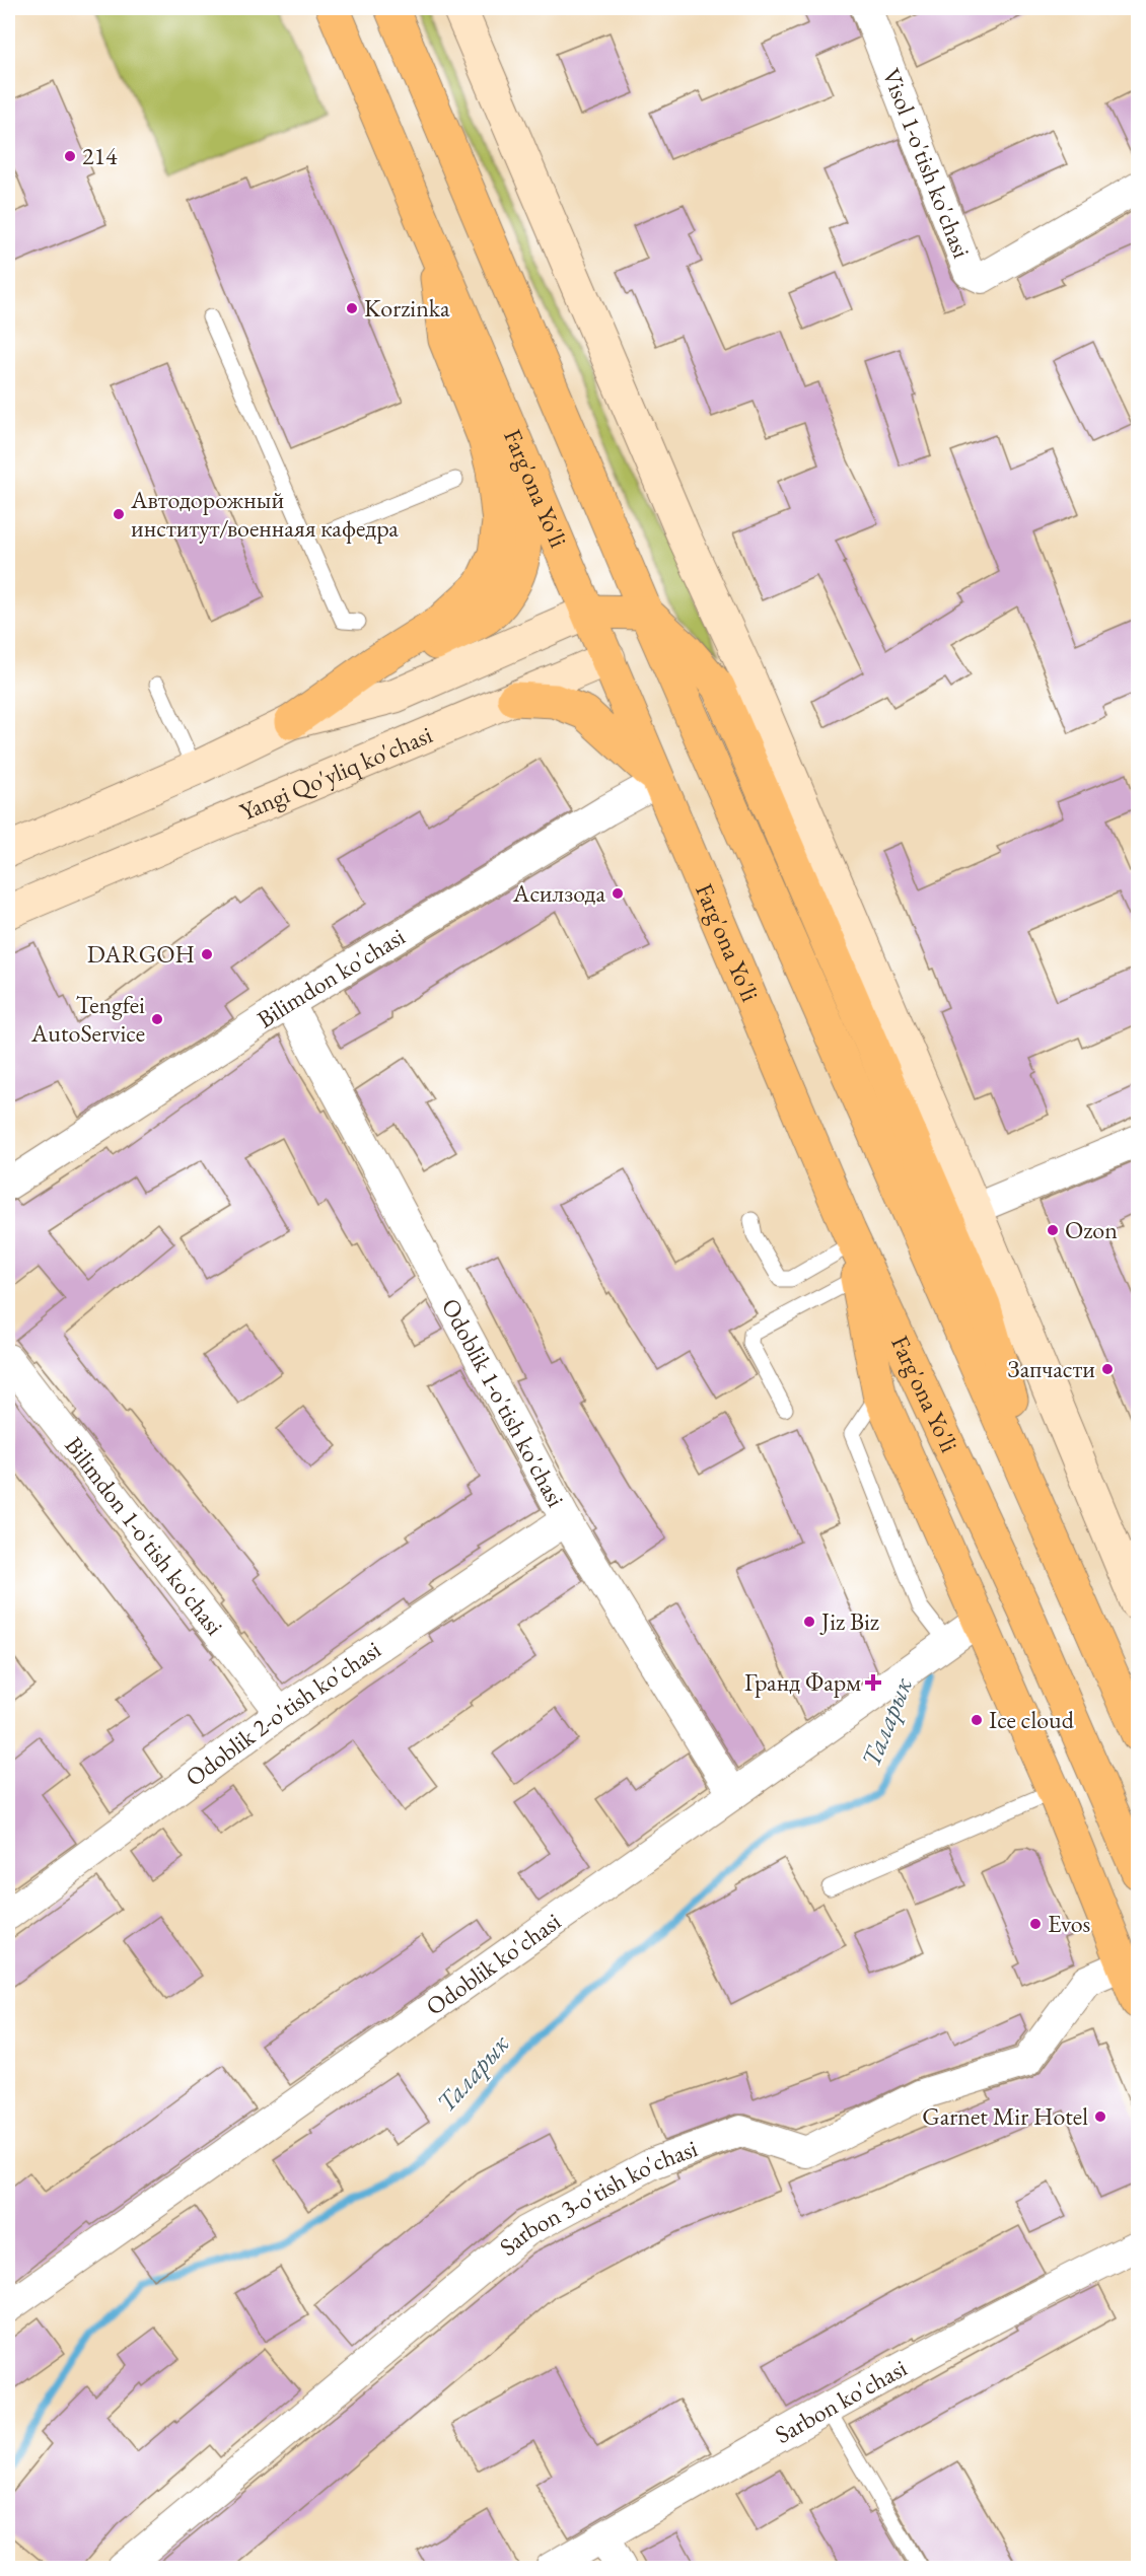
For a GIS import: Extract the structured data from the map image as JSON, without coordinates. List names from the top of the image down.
{
  "streets": {
    "main road": ["Farg'ona Yo'li", "Yangi Qo'yliq ko'chasi"],
    "street": [
      "Visol 1-o'tish ko'chasi",
      "Bilimdon ko'chasi",
      "Odoblik 1-o'tish ko'chasi",
      "Bilimdon 1-o'tish ko'chasi",
      "Odoblik 2-o'tish ko'chasi",
      "Odoblik ko'chasi",
      "Sarbon 3-o'tish ko'chasi",
      "Sarbon ko'chasi"
    ]
  },
  "crossings": [
    ["Farg'ona Yo'li", "Yangi Qo'yliq ko'chasi"],
    ["Farg'ona Yo'li", "Bilimdon ko'chasi"],
    ["Bilimdon ko'chasi", "Odoblik 1-o'tish ko'chasi"],
    ["Odoblik 1-o'tish ko'chasi", "Odoblik 2-o'tish ko'chasi"],
    ["Odoblik 1-o'tish ko'chasi", "Odoblik ko'chasi"],
    ["Bilimdon 1-o'tish ko'chasi", "Odoblik 2-o'tish ko'chasi"]
  ],
  "water": ["Таларык"],
  "places": {
    "other": [
      "214",
      "Korzinka",
      "Автодорожный институт/военнаяя кафедра",
      "Асилзода",
      "DARGOH",
      "Tengfei AutoService",
      "Ozon",
      "Запчасти",
      "Jiz Biz",
      "Ice cloud",
      "Evos",
      "Garnet Mir Hotel"
    ],
    "health": ["Гранд Фарм"]
  }
}
